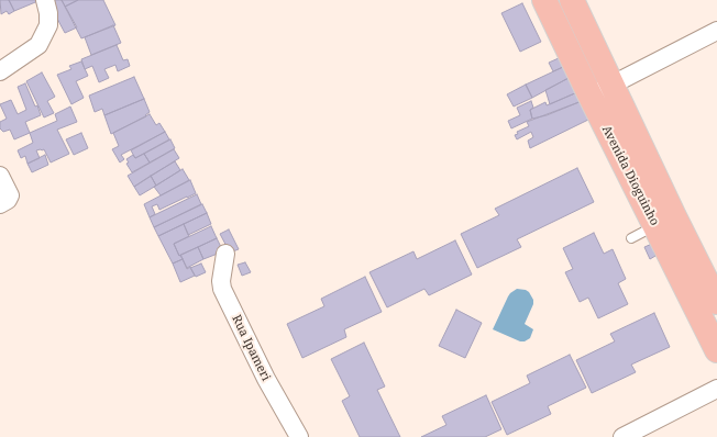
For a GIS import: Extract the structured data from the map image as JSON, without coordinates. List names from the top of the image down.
{
  "streets": {
    "main road": ["Avenida Dioguinho"],
    "street": ["Rua Ipameri"]
  }
}
